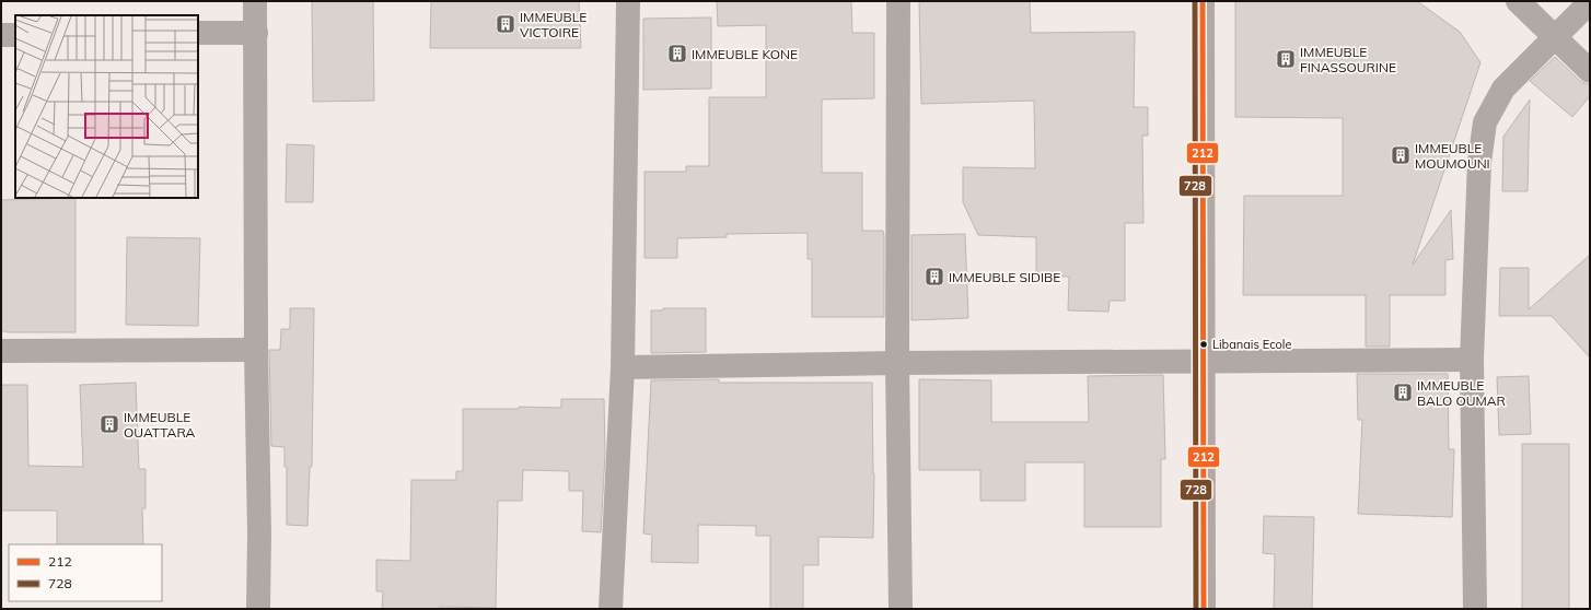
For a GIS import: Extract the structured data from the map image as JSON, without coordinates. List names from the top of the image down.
{
  "places": {
    "building": [
      "IMMEUBLE VICTOIRE",
      "IMMEUBLE KONE",
      "IMMEUBLE FINASSOURINE",
      "IMMEUBLE MOUMOUNI",
      "IMMEUBLE SIDIBE",
      "IMMEUBLE BALO OUMAR",
      "IMMEUBLE OUATTARA"
    ],
    "other": ["Libanais Ecole"]
  },
  "lines": ["transit line 212", "transit line 728"],
  "legend": ["212", "728"]
}
